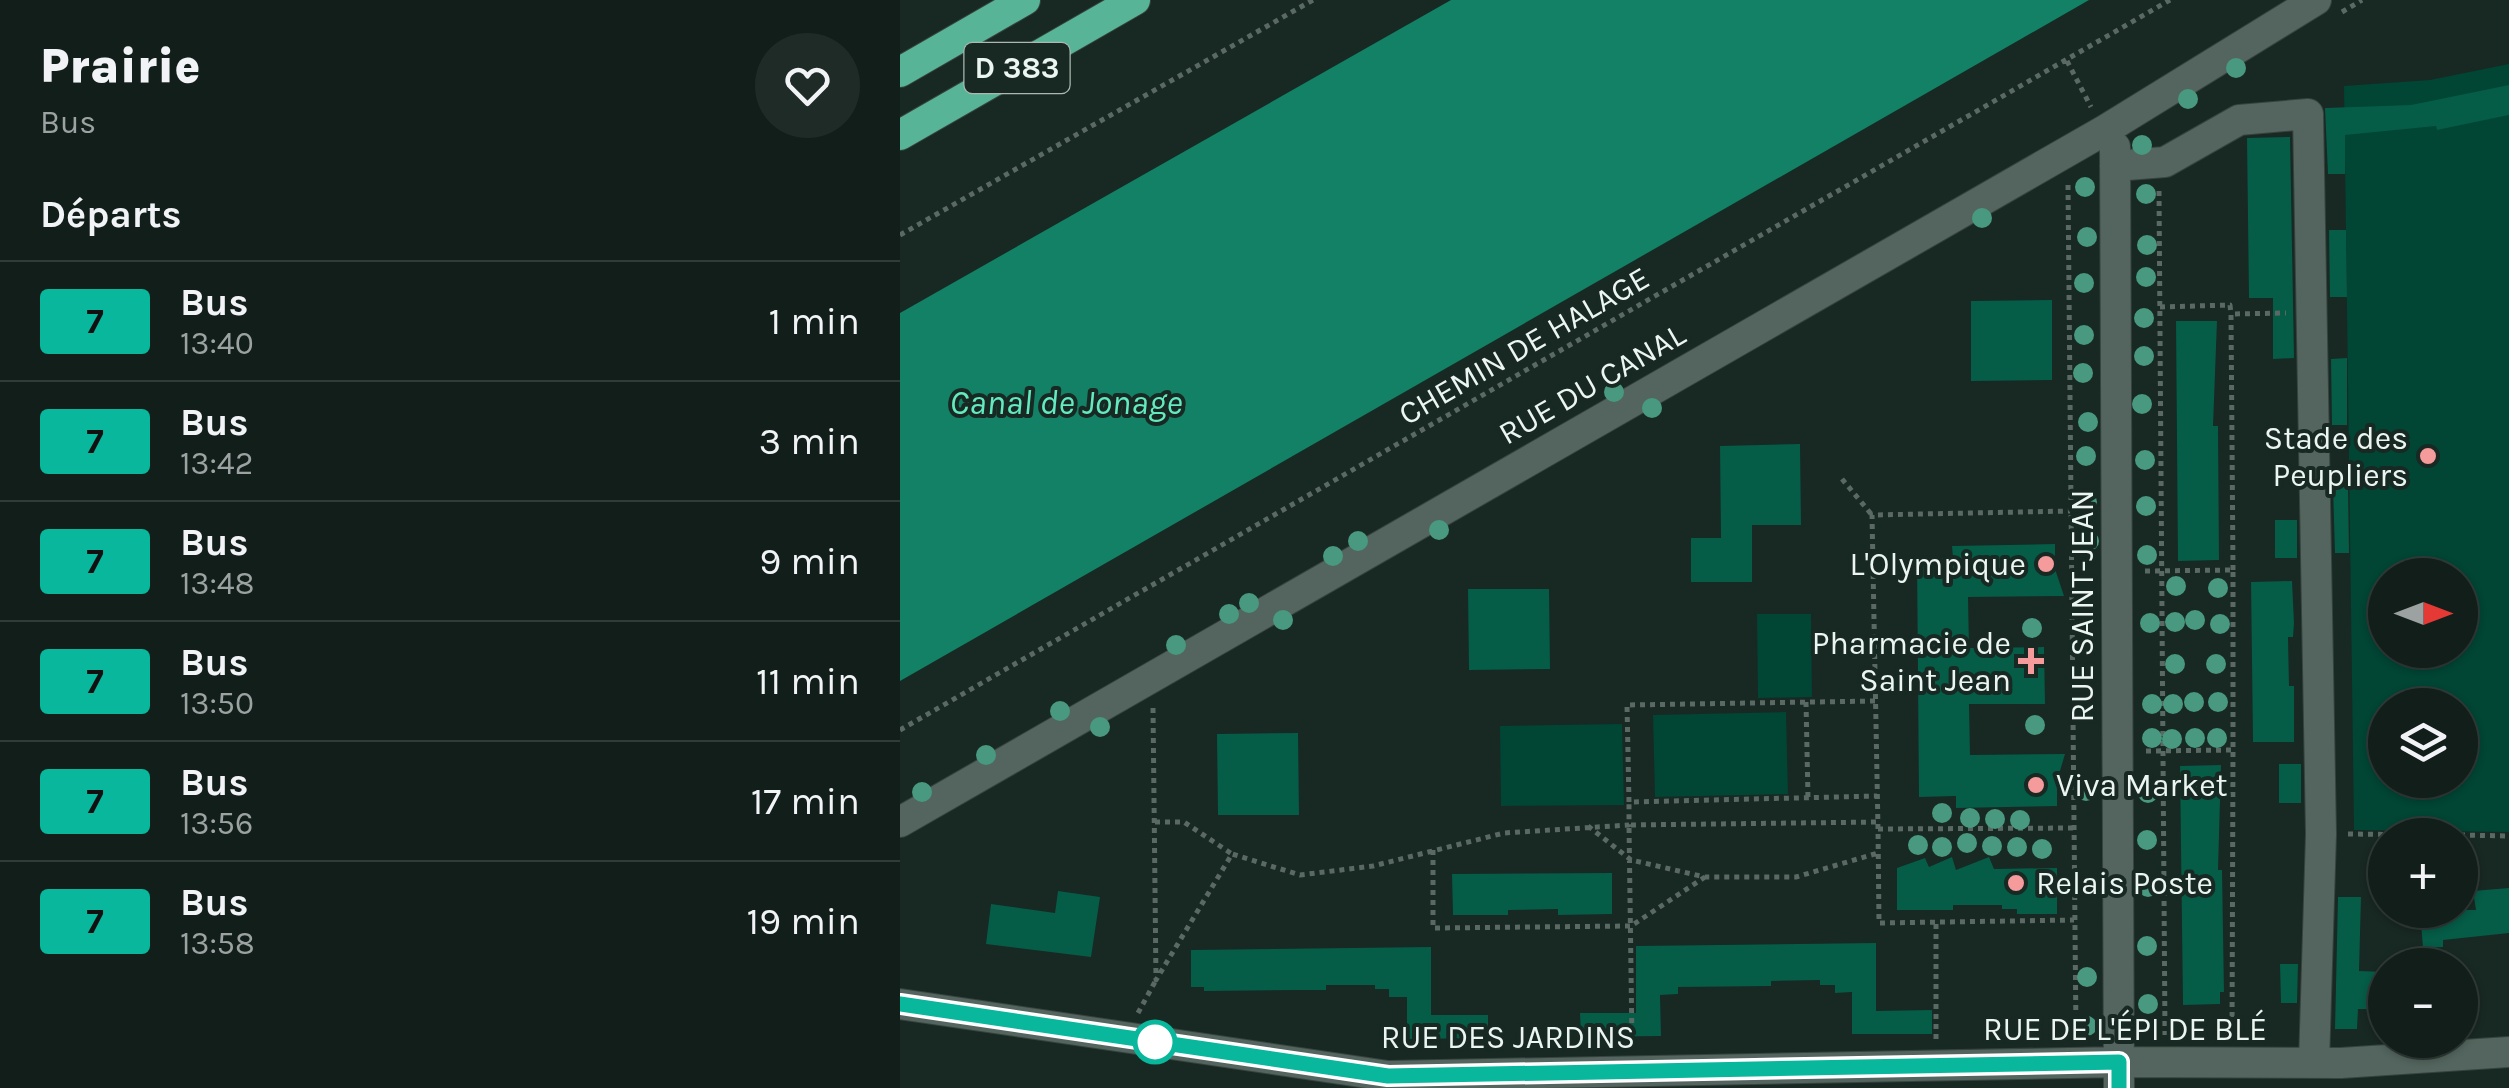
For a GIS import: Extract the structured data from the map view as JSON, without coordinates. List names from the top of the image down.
{
  "streets": {
    "highway": ["D 383"],
    "street": [
      "RUE DU CANAL",
      "RUE SAINT-JEAN",
      "RUE DE L'ÉPI DE BLÉ",
      "RUE DES JARDINS"
    ],
    "path": ["CHEMIN DE HALAGE"]
  },
  "crossings": [
    ["RUE DU CANAL", "RUE SAINT-JEAN"],
    ["RUE SAINT-JEAN", "RUE DE L'ÉPI DE BLÉ"],
    ["RUE DE L'ÉPI DE BLÉ", "RUE DES JARDINS"]
  ],
  "water": ["Canal de Jonage"],
  "places": {
    "other": [
      "Stade des Peupliers",
      "L'Olympique",
      "Viva Market",
      "Relais Poste"
    ],
    "health": ["Pharmacie de Saint Jean"]
  },
  "lines": ["bus line 7"],
  "north": "right",
  "page": {
    "heading": [
      ["Prairie", "Bus"],
      "Départs"
    ],
    "list": [
      {
        "mark": "7",
        "name": "Bus",
        "note": "13:40",
        "value": "1 min"
      },
      {
        "mark": "7",
        "name": "Bus",
        "note": "13:42",
        "value": "3 min"
      },
      {
        "mark": "7",
        "name": "Bus",
        "note": "13:48",
        "value": "9 min"
      },
      {
        "mark": "7",
        "name": "Bus",
        "note": "13:50",
        "value": "11 min"
      },
      {
        "mark": "7",
        "name": "Bus",
        "note": "13:56",
        "value": "17 min"
      },
      {
        "mark": "7",
        "name": "Bus",
        "note": "13:58",
        "value": "19 min"
      }
    ],
    "map_buttons": ["+", "−"]
  }
}
